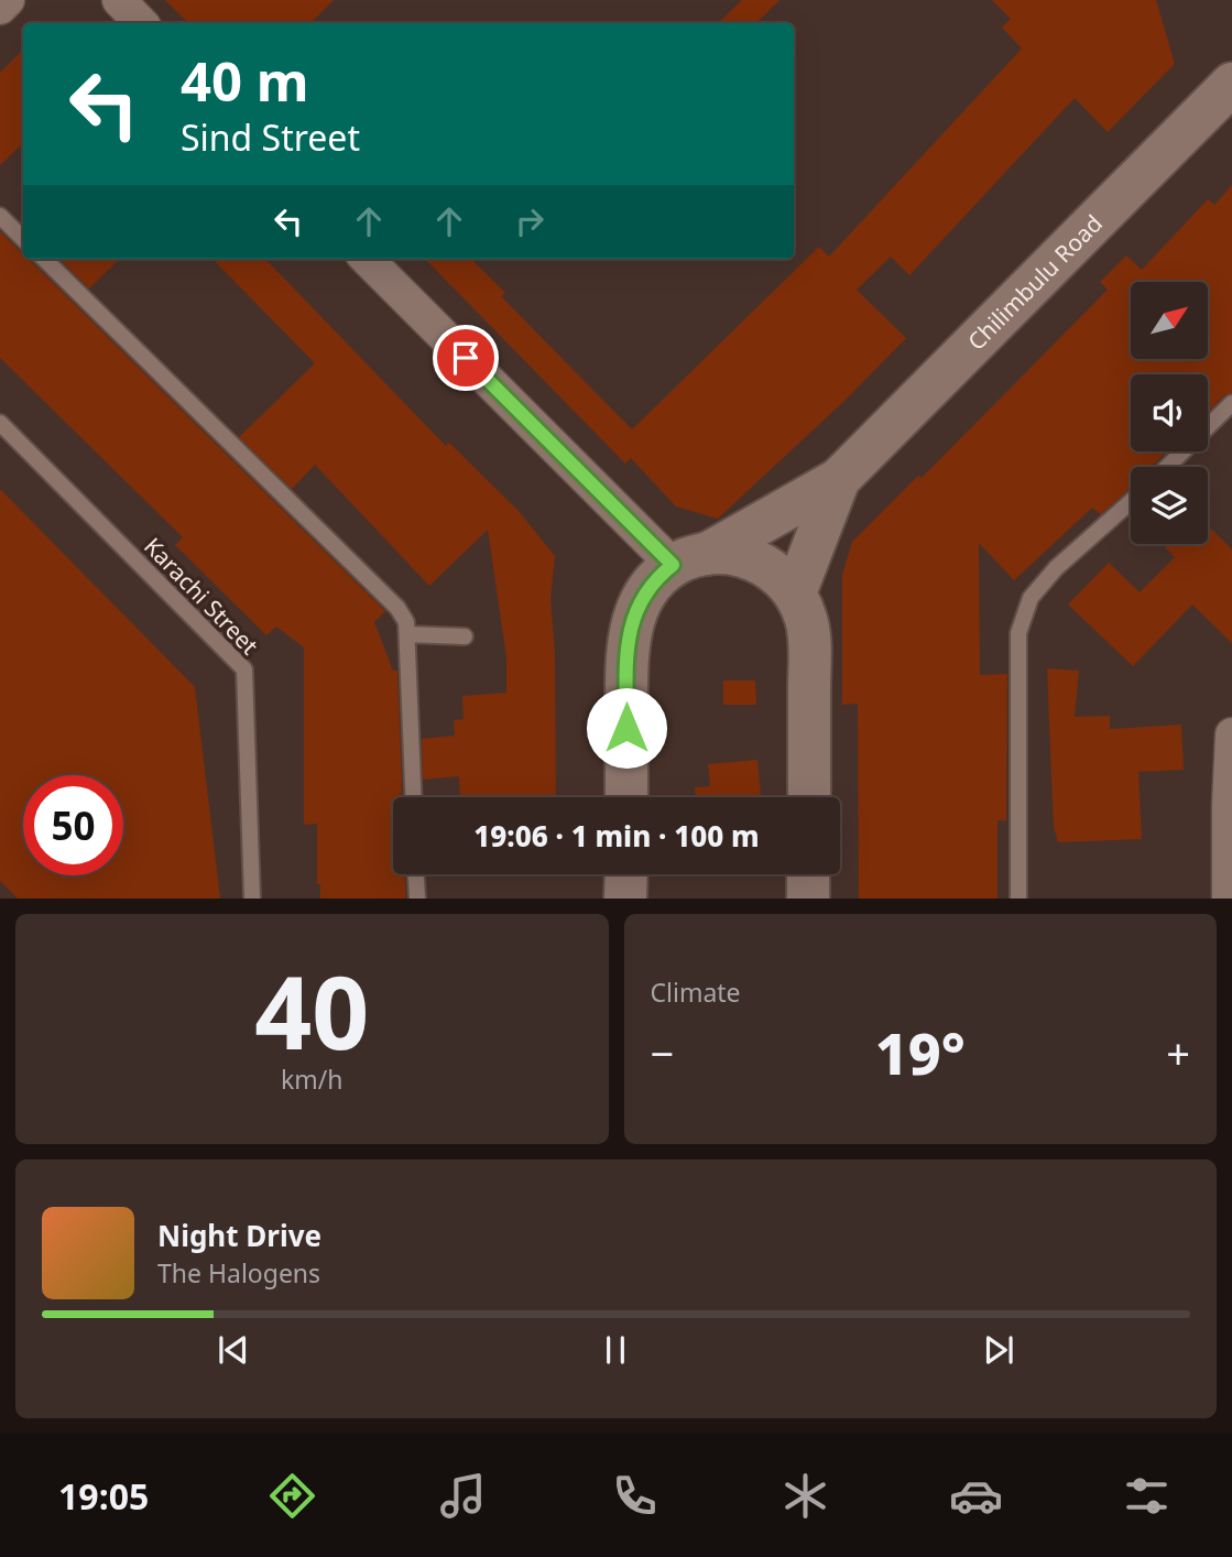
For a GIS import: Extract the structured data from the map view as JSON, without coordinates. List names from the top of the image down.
{
  "streets": {
    "main road": ["Chilimbulu Road"],
    "lane": ["Karachi Street"]
  },
  "north": "top right",
  "page": {
    "turn": ["40 m", "Sind Street"],
    "limit": "50",
    "trip": "19:06 · 1 min · 100 m",
    "tile": [
      ["40", "km/h"],
      "Climate"
    ],
    "heat": ["−", "19°", "+"],
    "song": ["Night Drive", "The Halogens"],
    "tabs": "19:05"
  }
}
